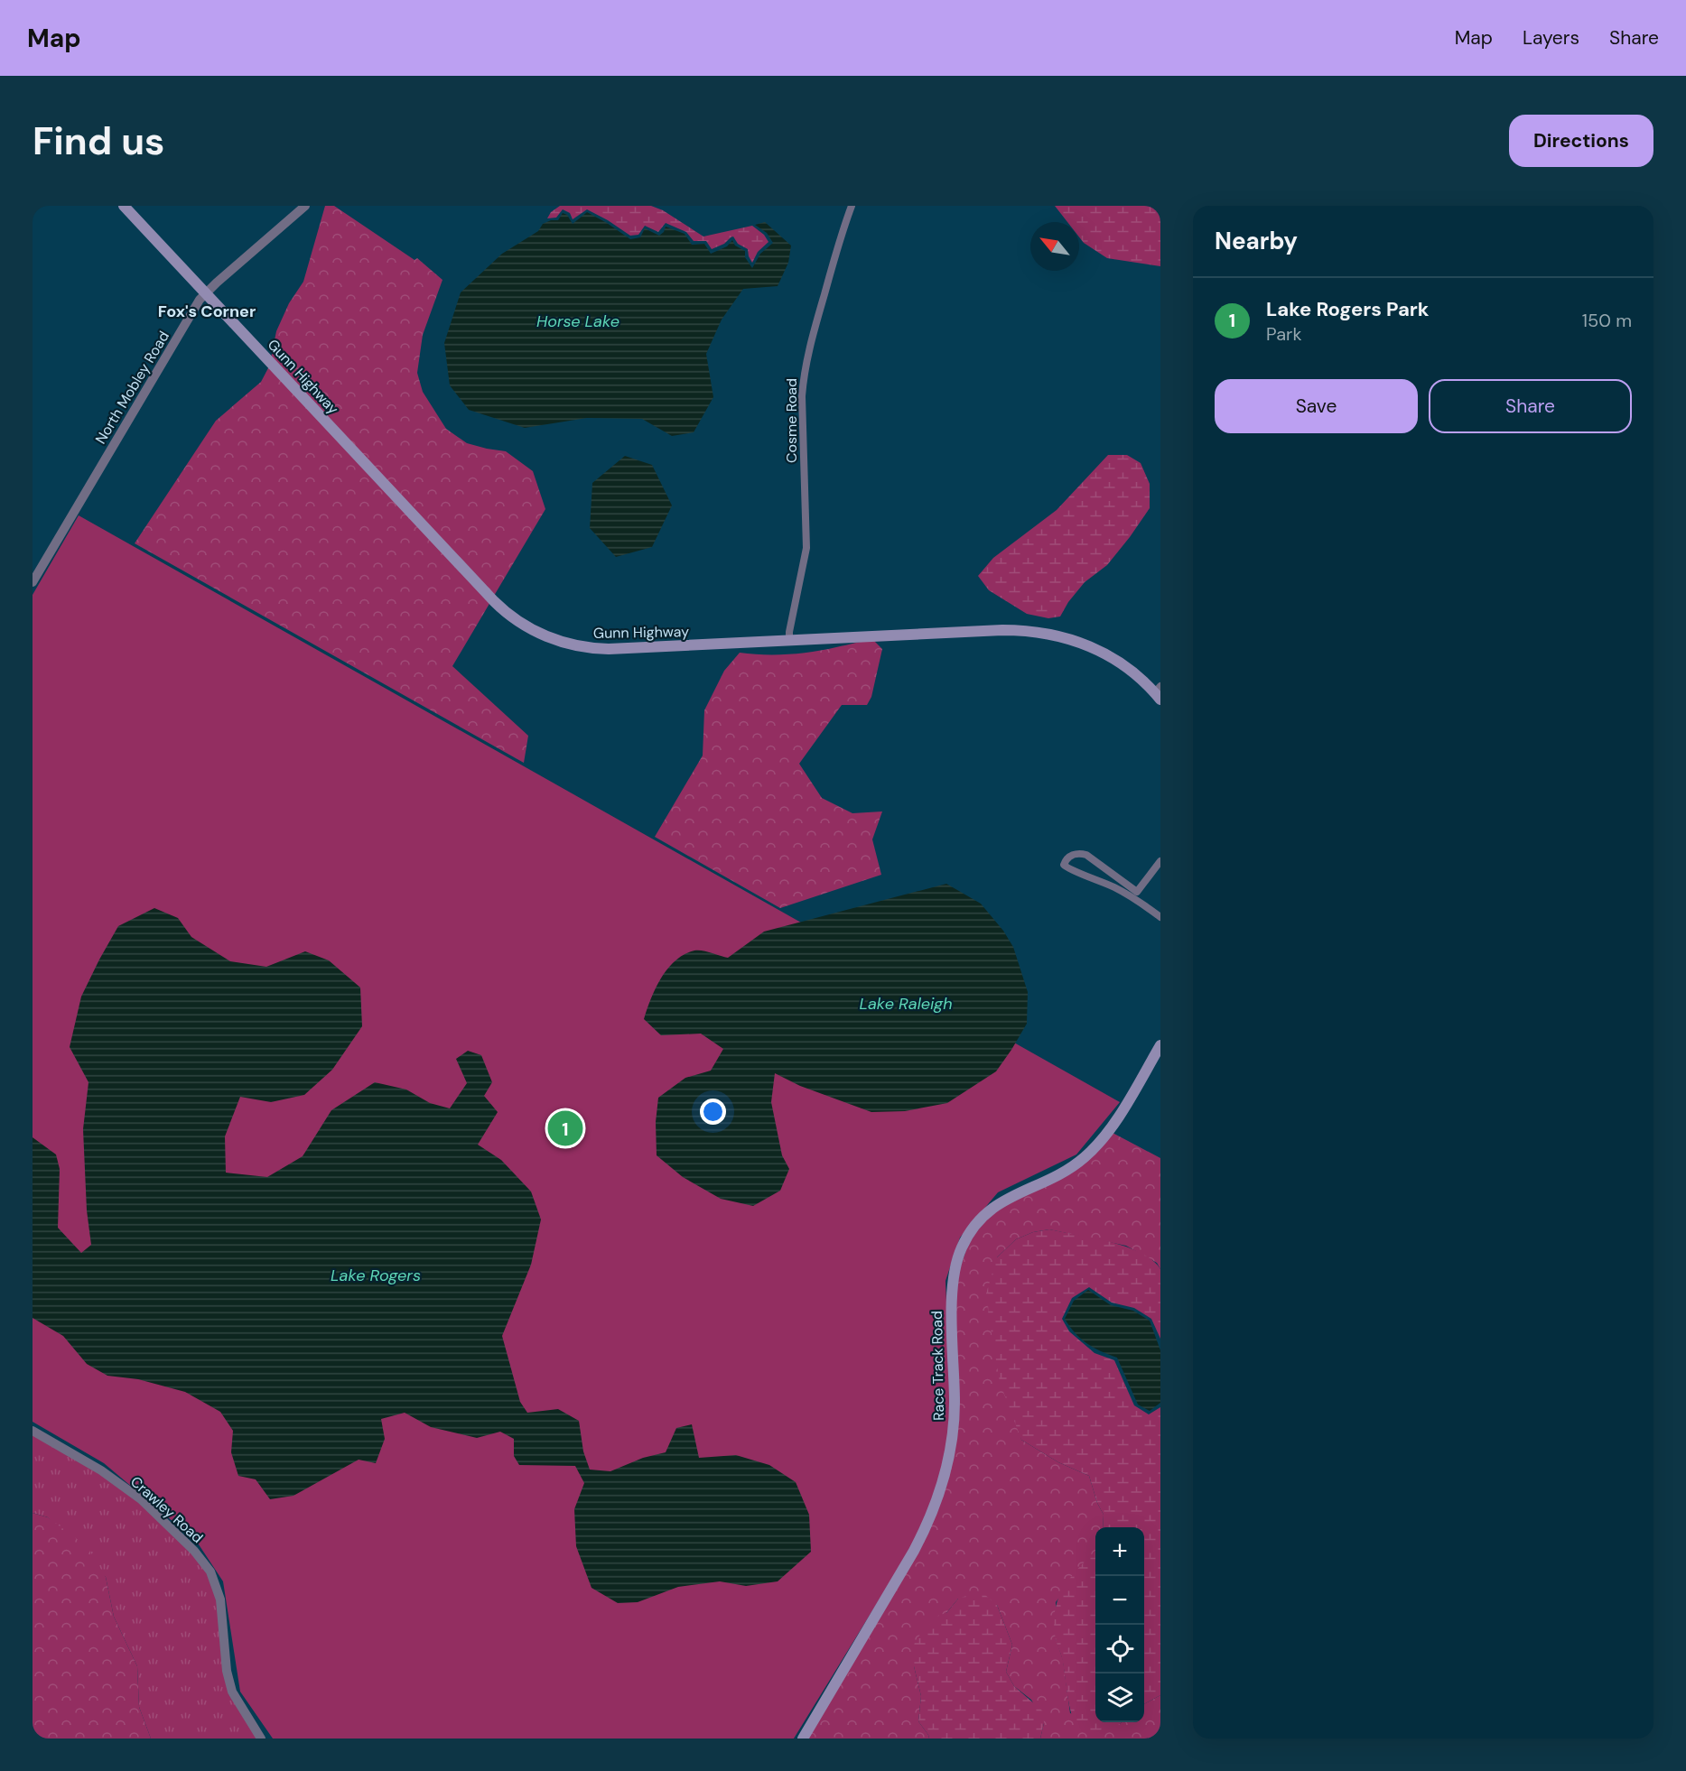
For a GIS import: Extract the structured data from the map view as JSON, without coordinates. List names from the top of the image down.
{
  "streets": {
    "main road": ["Gunn Highway", "Race Track Road"],
    "street": ["North Mobley Road", "Cosme Road", "Crawley Road"]
  },
  "crossings": [
    ["Gunn Highway", "North Mobley Road"],
    ["Gunn Highway", "Cosme Road"]
  ],
  "districts": ["Fox's Corner"],
  "water": ["Horse Lake", "Lake Raleigh", "Lake Rogers"],
  "north": "top left",
  "page": {
    "header": "Map",
    "nav": ["Map", "Layers", "Share"],
    "buttons": [
      "Directions",
      ["Save", "Share"]
    ],
    "title": "Find us",
    "heading": "Nearby",
    "list": [
      {
        "mark": "1",
        "name": "Lake Rogers Park",
        "note": "Park",
        "value": "150 m"
      }
    ],
    "pins": "1",
    "map_buttons": ["+", "−"]
  }
}
